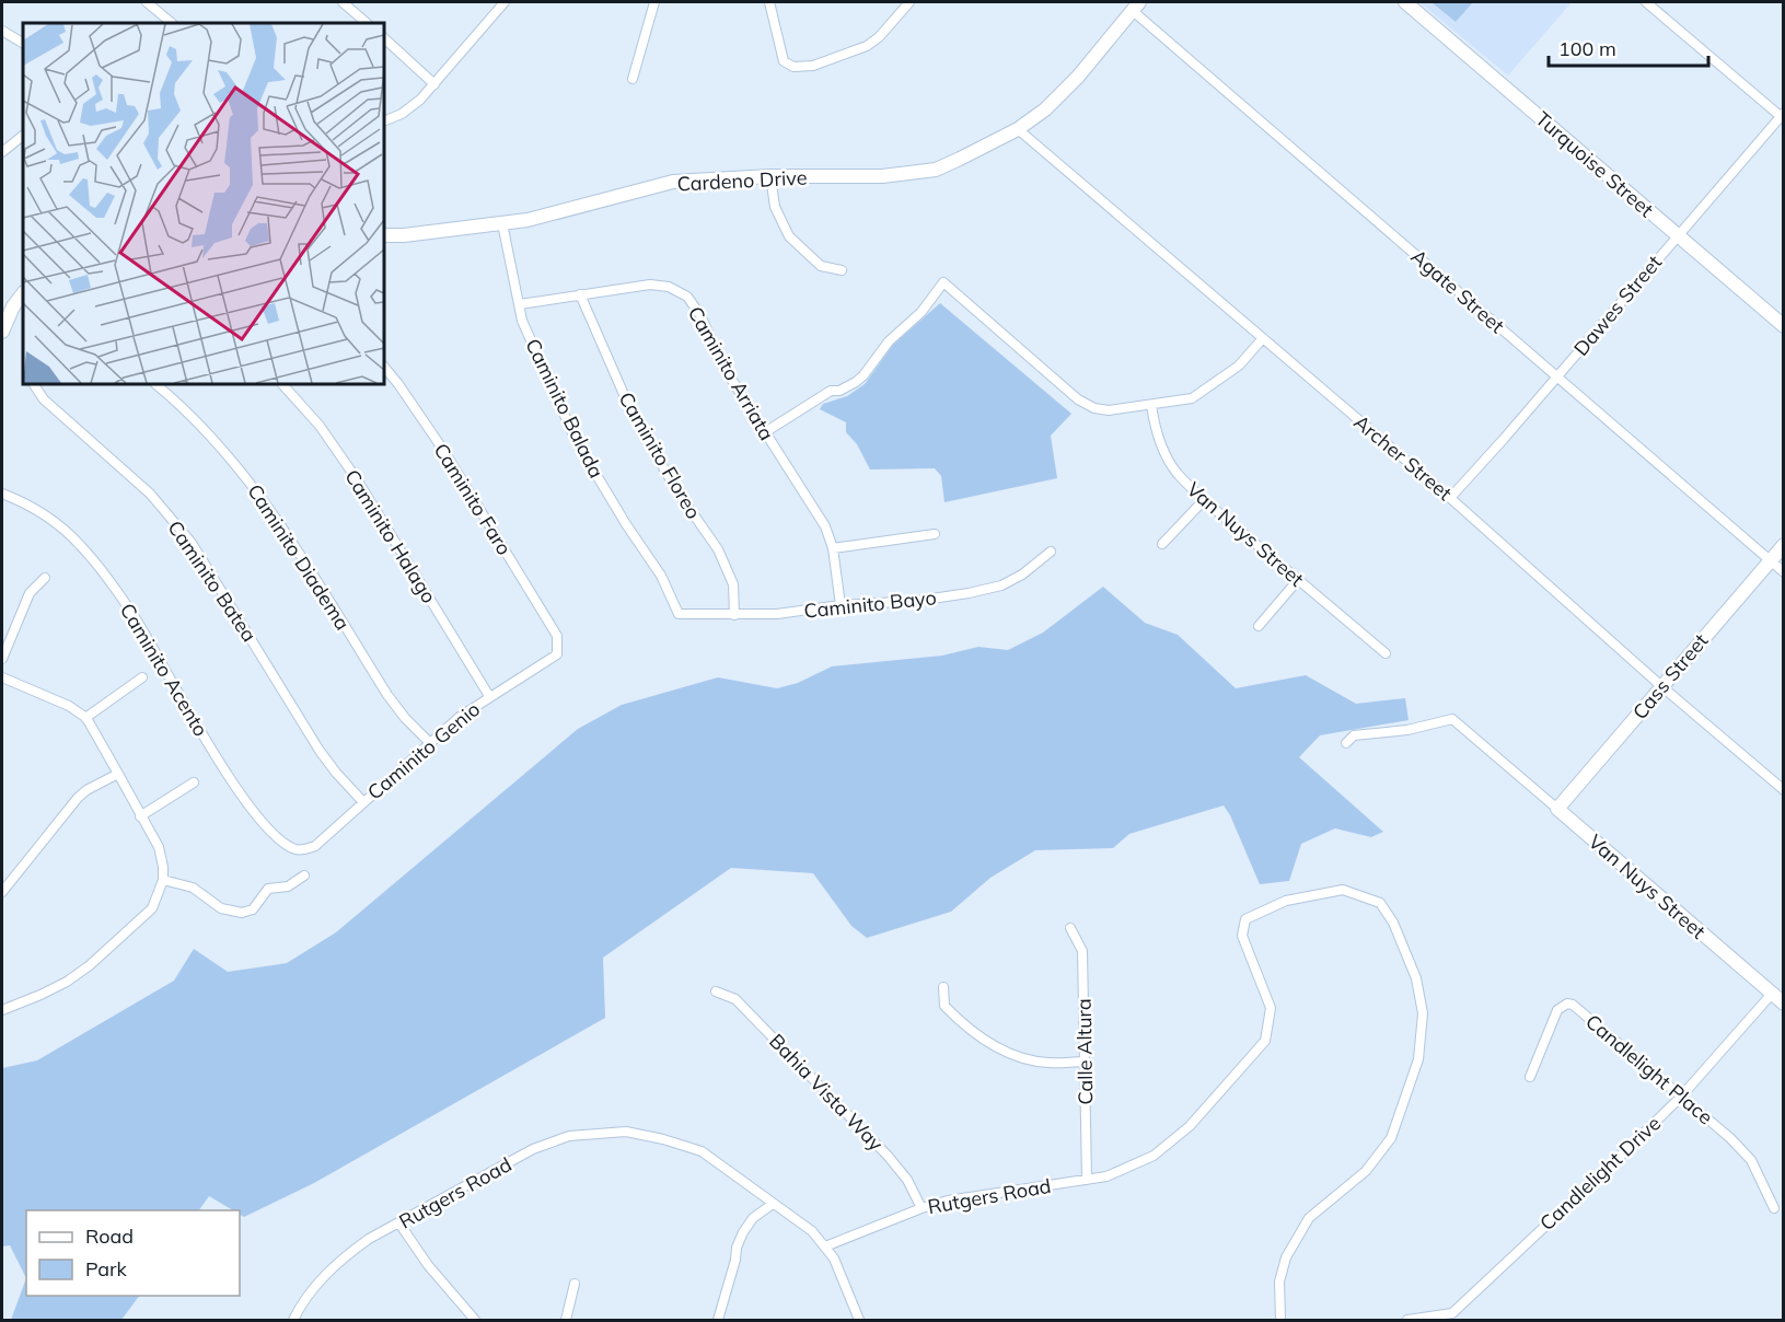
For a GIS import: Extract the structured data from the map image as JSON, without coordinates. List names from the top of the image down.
{
  "streets": {
    "street": [
      "Turquoise Street",
      "Cardeno Drive",
      "Agate Street",
      "Dawes Street",
      "Caminito Arriata",
      "Caminito Balada",
      "Caminito Floreo",
      "Archer Street",
      "Caminito Faro",
      "Van Nuys Street",
      "Caminito Halago",
      "Caminito Diadema",
      "Caminito Batea",
      "Caminito Bayo",
      "Caminito Acento",
      "Cass Street",
      "Caminito Genio",
      "Calle Altura",
      "Candlelight Place",
      "Bahia Vista Way",
      "Candlelight Drive",
      "Rutgers Road"
    ]
  },
  "crossings": [
    ["Turquoise Street", "Dawes Street"],
    ["Cardeno Drive", "Agate Street"],
    ["Cardeno Drive", "Caminito Balada"],
    ["Cardeno Drive", "Archer Street"],
    ["Agate Street", "Dawes Street"],
    ["Agate Street", "Cass Street"],
    ["Dawes Street", "Archer Street"],
    ["Caminito Arriata", "Caminito Balada"],
    ["Caminito Arriata", "Caminito Floreo"],
    ["Caminito Arriata", "Caminito Bayo"],
    ["Caminito Balada", "Caminito Bayo"],
    ["Caminito Floreo", "Caminito Bayo"],
    ["Archer Street", "Cass Street"],
    ["Caminito Faro", "Caminito Genio"],
    ["Van Nuys Street", "Cass Street"],
    ["Van Nuys Street", "Candlelight Drive"],
    ["Caminito Halago", "Caminito Genio"],
    ["Caminito Diadema", "Caminito Genio"],
    ["Caminito Batea", "Caminito Genio"],
    ["Caminito Acento", "Caminito Genio"],
    ["Calle Altura", "Rutgers Road"],
    ["Candlelight Place", "Candlelight Drive"],
    ["Bahia Vista Way", "Rutgers Road"]
  ],
  "legend": ["Road", "Park"],
  "scale_bar": "100 m"
}
